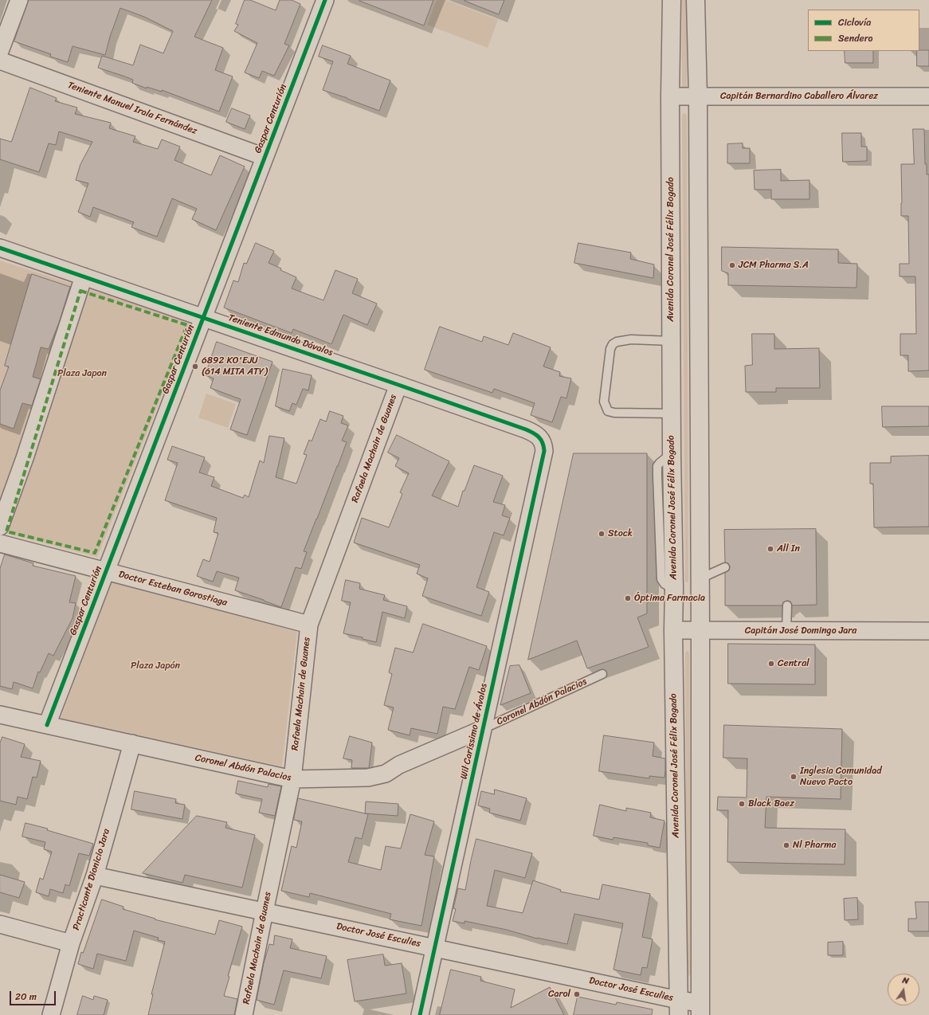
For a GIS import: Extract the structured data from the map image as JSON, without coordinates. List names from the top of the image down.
{
  "streets": {
    "main road": ["Avenida Coronel José Félix Bogado"],
    "street": [
      "Capitán Bernardino Caballero Álvarez",
      "Teniente Manuel Irala Fernández",
      "Gaspar Centurión",
      "Teniente Edmundo Dávalos",
      "Rafaela Machain de Guanes",
      "Doctor Esteban Gorostiaga",
      "Capitán José Domingo Jara",
      "Coronel Abdón Palacios",
      "Wil Carissimo de Ávalos",
      "Practicante Dionicio Jara",
      "Doctor José Esculies"
    ]
  },
  "crossings": [
    ["Capitán Bernardino Caballero Álvarez", "Avenida Coronel José Félix Bogado"],
    ["Teniente Manuel Irala Fernández", "Gaspar Centurión"],
    ["Gaspar Centurión", "Teniente Edmundo Dávalos"],
    ["Gaspar Centurión", "Doctor Esteban Gorostiaga"],
    ["Gaspar Centurión", "Coronel Abdón Palacios"],
    ["Avenida Coronel José Félix Bogado", "Capitán José Domingo Jara"],
    ["Avenida Coronel José Félix Bogado", "Doctor José Esculies"],
    ["Teniente Edmundo Dávalos", "Rafaela Machain de Guanes"],
    ["Teniente Edmundo Dávalos", "Wil Carissimo de Ávalos"],
    ["Rafaela Machain de Guanes", "Doctor Esteban Gorostiaga"],
    ["Rafaela Machain de Guanes", "Coronel Abdón Palacios"],
    ["Rafaela Machain de Guanes", "Doctor José Esculies"],
    ["Coronel Abdón Palacios", "Wil Carissimo de Ávalos"],
    ["Coronel Abdón Palacios", "Practicante Dionicio Jara"],
    ["Wil Carissimo de Ávalos", "Doctor José Esculies"],
    ["Practicante Dionicio Jara", "Doctor José Esculies"]
  ],
  "parks": ["Plaza Japon", "Plaza Japón"],
  "places": [
    "JCM Pharma S.A",
    "6892 KO'EJU (614 MITA ATY)",
    "Stock",
    "All In",
    "Óptima Farmacia",
    "Central",
    "Inglesia Comunidad Nuevo Pacto",
    "Black Baez",
    "Nl Pharma",
    "Carol"
  ],
  "legend": ["Ciclovía", "Sendero"],
  "scale_bar": "20 m",
  "north": "top"
}
